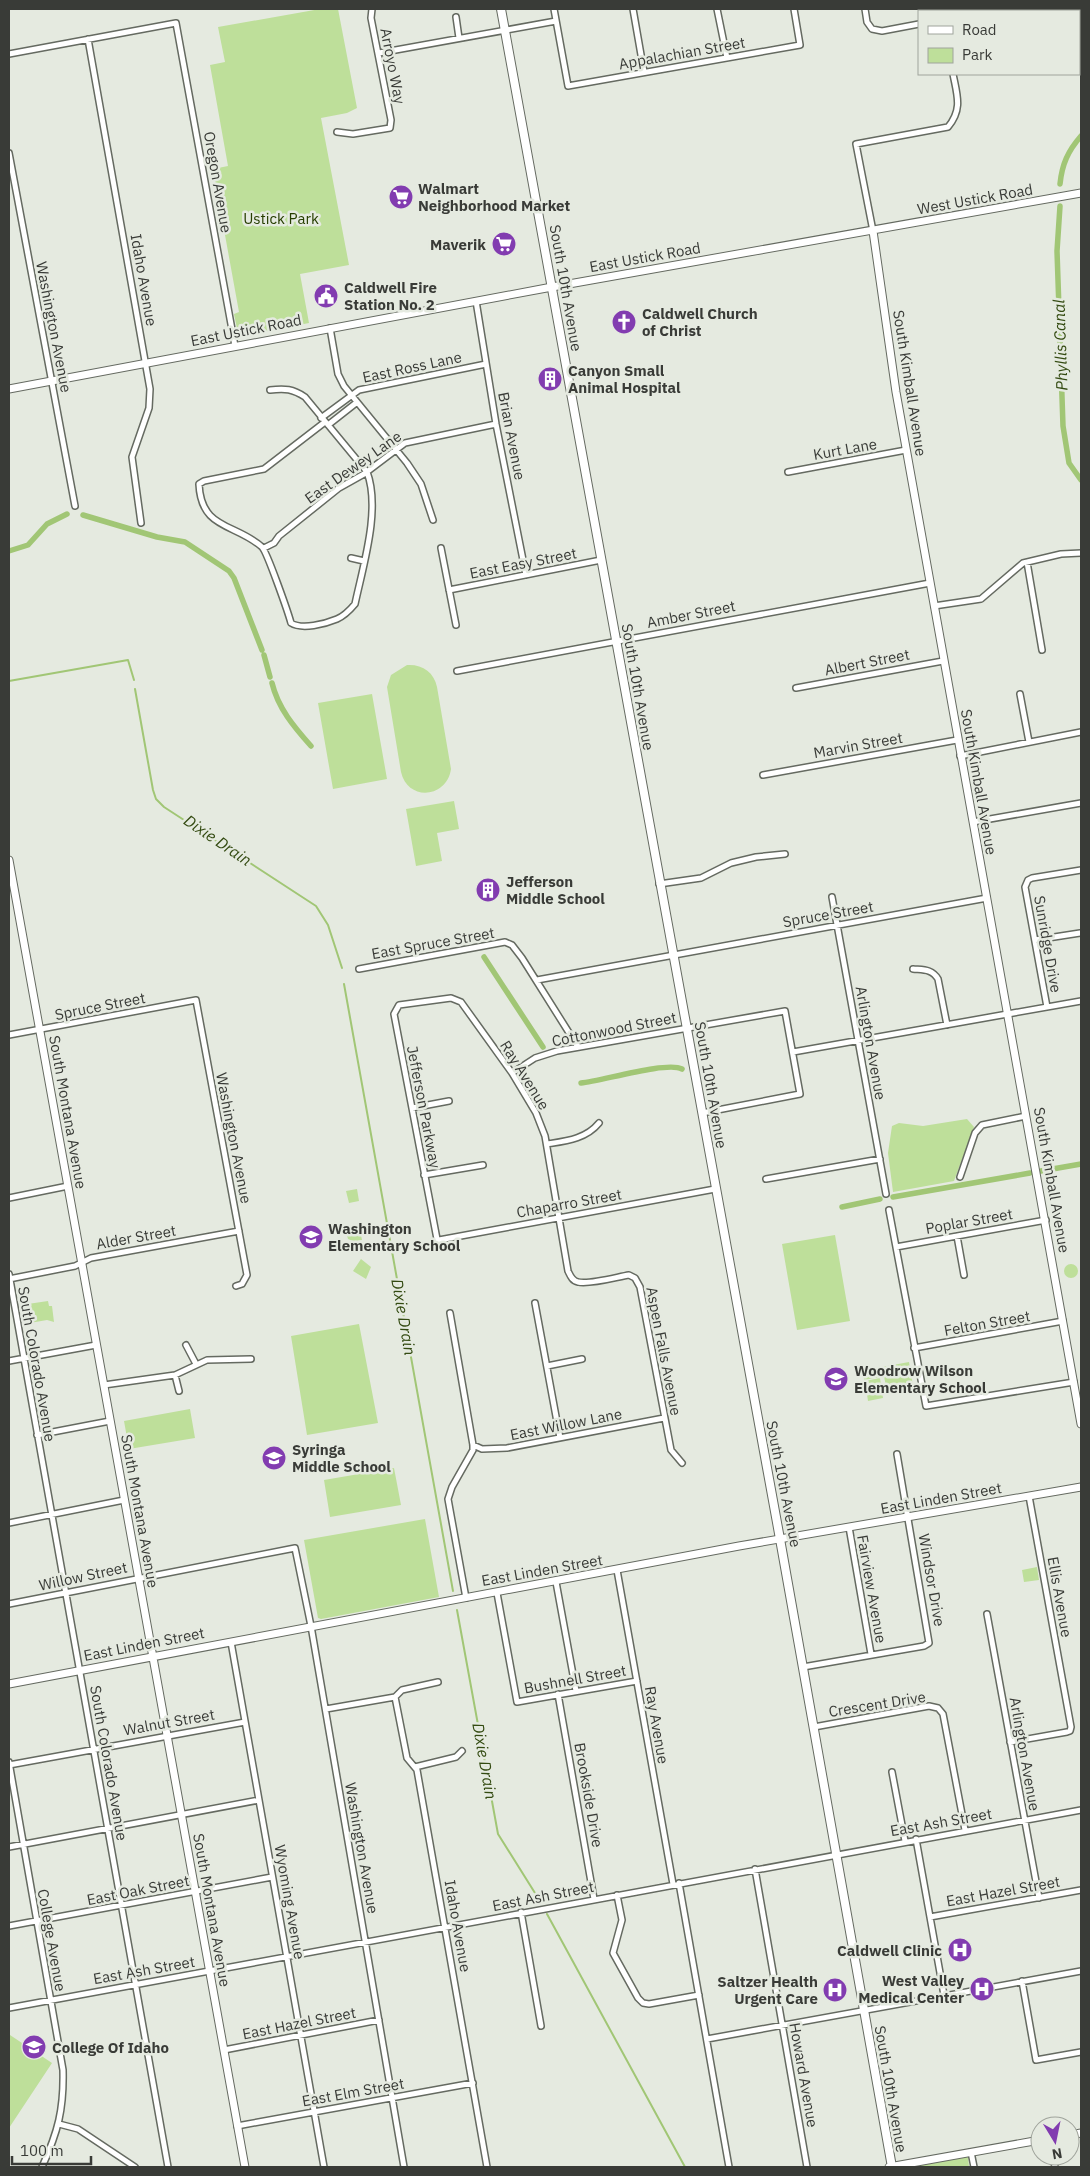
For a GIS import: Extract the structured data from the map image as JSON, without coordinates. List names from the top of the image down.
{
  "streets": {
    "main road": ["South 10th Avenue"],
    "street": [
      "Appalachian Street",
      "Arroyo Way",
      "Oregon Avenue",
      "West Ustick Road",
      "East Ustick Road",
      "Idaho Avenue",
      "Washington Avenue",
      "East Ross Lane",
      "South Kimball Avenue",
      "Brian Avenue",
      "Kurt Lane",
      "East Dewey Lane",
      "East Easy Street",
      "Amber Street",
      "Albert Street",
      "Marvin Street",
      "Spruce Street",
      "East Spruce Street",
      "Sunridge Drive",
      "Cottonwood Street",
      "Arlington Avenue",
      "Ray Avenue",
      "Jefferson Parkway",
      "South Montana Avenue",
      "Chaparro Street",
      "Poplar Street",
      "Alder Street",
      "Felton Street",
      "Aspen Falls Avenue",
      "South Colorado Avenue",
      "East Willow Lane",
      "East Linden Street",
      "Willow Street",
      "Windsor Drive",
      "Fairview Avenue",
      "Ellis Avenue",
      "Bushnell Street",
      "Crescent Drive",
      "Walnut Street",
      "Brookside Drive",
      "East Ash Street",
      "East Oak Street",
      "East Hazel Street",
      "Wyoming Avenue",
      "College Avenue",
      "Howard Avenue",
      "East Elm Street"
    ]
  },
  "crossings": [
    ["Oregon Avenue", "East Ustick Road"],
    ["Oregon Avenue", "Idaho Avenue"],
    ["West Ustick Road", "East Ustick Road"],
    ["West Ustick Road", "South Kimball Avenue"],
    ["East Ustick Road", "Idaho Avenue"],
    ["East Ustick Road", "South 10th Avenue"],
    ["East Ustick Road", "Washington Avenue"],
    ["East Ustick Road", "South Kimball Avenue"],
    ["East Ustick Road", "Brian Avenue"],
    ["Idaho Avenue", "East Ash Street"],
    ["Idaho Avenue", "East Elm Street"],
    ["South 10th Avenue", "East Easy Street"],
    ["South 10th Avenue", "Amber Street"],
    ["South 10th Avenue", "Spruce Street"],
    ["South 10th Avenue", "Cottonwood Street"],
    ["South 10th Avenue", "Chaparro Street"],
    ["South 10th Avenue", "East Linden Street"],
    ["South 10th Avenue", "Windsor Drive"],
    ["South 10th Avenue", "Crescent Drive"],
    ["South 10th Avenue", "East Ash Street"],
    ["Washington Avenue", "Spruce Street"],
    ["Washington Avenue", "Alder Street"],
    ["Washington Avenue", "East Linden Street"],
    ["Washington Avenue", "Willow Street"],
    ["Washington Avenue", "East Ash Street"],
    ["Washington Avenue", "East Hazel Street"],
    ["Washington Avenue", "East Elm Street"],
    ["East Ross Lane", "Brian Avenue"],
    ["East Ross Lane", "East Dewey Lane"],
    ["South Kimball Avenue", "Kurt Lane"],
    ["South Kimball Avenue", "Amber Street"],
    ["South Kimball Avenue", "Albert Street"],
    ["South Kimball Avenue", "Marvin Street"],
    ["South Kimball Avenue", "Spruce Street"],
    ["South Kimball Avenue", "Poplar Street"],
    ["South Kimball Avenue", "Felton Street"],
    ["Brian Avenue", "East Dewey Lane"],
    ["Brian Avenue", "East Easy Street"],
    ["Spruce Street", "Arlington Avenue"],
    ["Spruce Street", "South Montana Avenue"],
    ["Cottonwood Street", "Ray Avenue"],
    ["Arlington Avenue", "Ellis Avenue"],
    ["Arlington Avenue", "East Ash Street"],
    ["Arlington Avenue", "East Hazel Street"],
    ["Ray Avenue", "Jefferson Parkway"],
    ["Ray Avenue", "Chaparro Street"],
    ["Ray Avenue", "Aspen Falls Avenue"],
    ["Ray Avenue", "East Linden Street"],
    ["Ray Avenue", "Bushnell Street"],
    ["Ray Avenue", "East Ash Street"],
    ["Jefferson Parkway", "Chaparro Street"],
    ["South Montana Avenue", "Alder Street"],
    ["South Montana Avenue", "East Linden Street"],
    ["South Montana Avenue", "Willow Street"],
    ["South Montana Avenue", "Walnut Street"],
    ["South Montana Avenue", "East Ash Street"],
    ["South Montana Avenue", "East Oak Street"],
    ["South Montana Avenue", "East Hazel Street"],
    ["South Montana Avenue", "East Elm Street"],
    ["Chaparro Street", "Aspen Falls Avenue"],
    ["Alder Street", "South Colorado Avenue"],
    ["Aspen Falls Avenue", "East Willow Lane"],
    ["South Colorado Avenue", "East Linden Street"],
    ["South Colorado Avenue", "Willow Street"],
    ["South Colorado Avenue", "Walnut Street"],
    ["South Colorado Avenue", "East Ash Street"],
    ["South Colorado Avenue", "East Oak Street"],
    ["East Linden Street", "Windsor Drive"],
    ["East Linden Street", "Fairview Avenue"],
    ["East Linden Street", "Ellis Avenue"],
    ["East Linden Street", "Bushnell Street"],
    ["East Linden Street", "Wyoming Avenue"],
    ["Windsor Drive", "Fairview Avenue"],
    ["Bushnell Street", "Brookside Drive"],
    ["Crescent Drive", "East Ash Street"],
    ["Walnut Street", "Wyoming Avenue"],
    ["Walnut Street", "College Avenue"],
    ["Brookside Drive", "East Ash Street"],
    ["East Ash Street", "Wyoming Avenue"],
    ["East Ash Street", "College Avenue"],
    ["East Ash Street", "Howard Avenue"],
    ["East Oak Street", "Wyoming Avenue"],
    ["East Oak Street", "College Avenue"],
    ["East Hazel Street", "Wyoming Avenue"],
    ["Wyoming Avenue", "East Elm Street"]
  ],
  "water": ["Phyllis Canal", "Dixie Drain"],
  "parks": ["Ustick Park"],
  "places": {
    "supermarket": ["Walmart Neighborhood Market", "Maverik"],
    "public building": ["Caldwell Fire Station No. 2"],
    "church": ["Caldwell Church of Christ"],
    "building": ["Canyon Small Animal Hospital", "Jefferson Middle School"],
    "school or university": [
      "Washington Elementary School",
      "Woodrow Wilson Elementary School",
      "Syringa Middle School",
      "College Of Idaho"
    ],
    "hospital": ["Caldwell Clinic", "West Valley Medical Center", "Saltzer Health Urgent Care"]
  },
  "legend": ["Road", "Park"],
  "scale_bar": "100 m",
  "north": "bottom"
}
